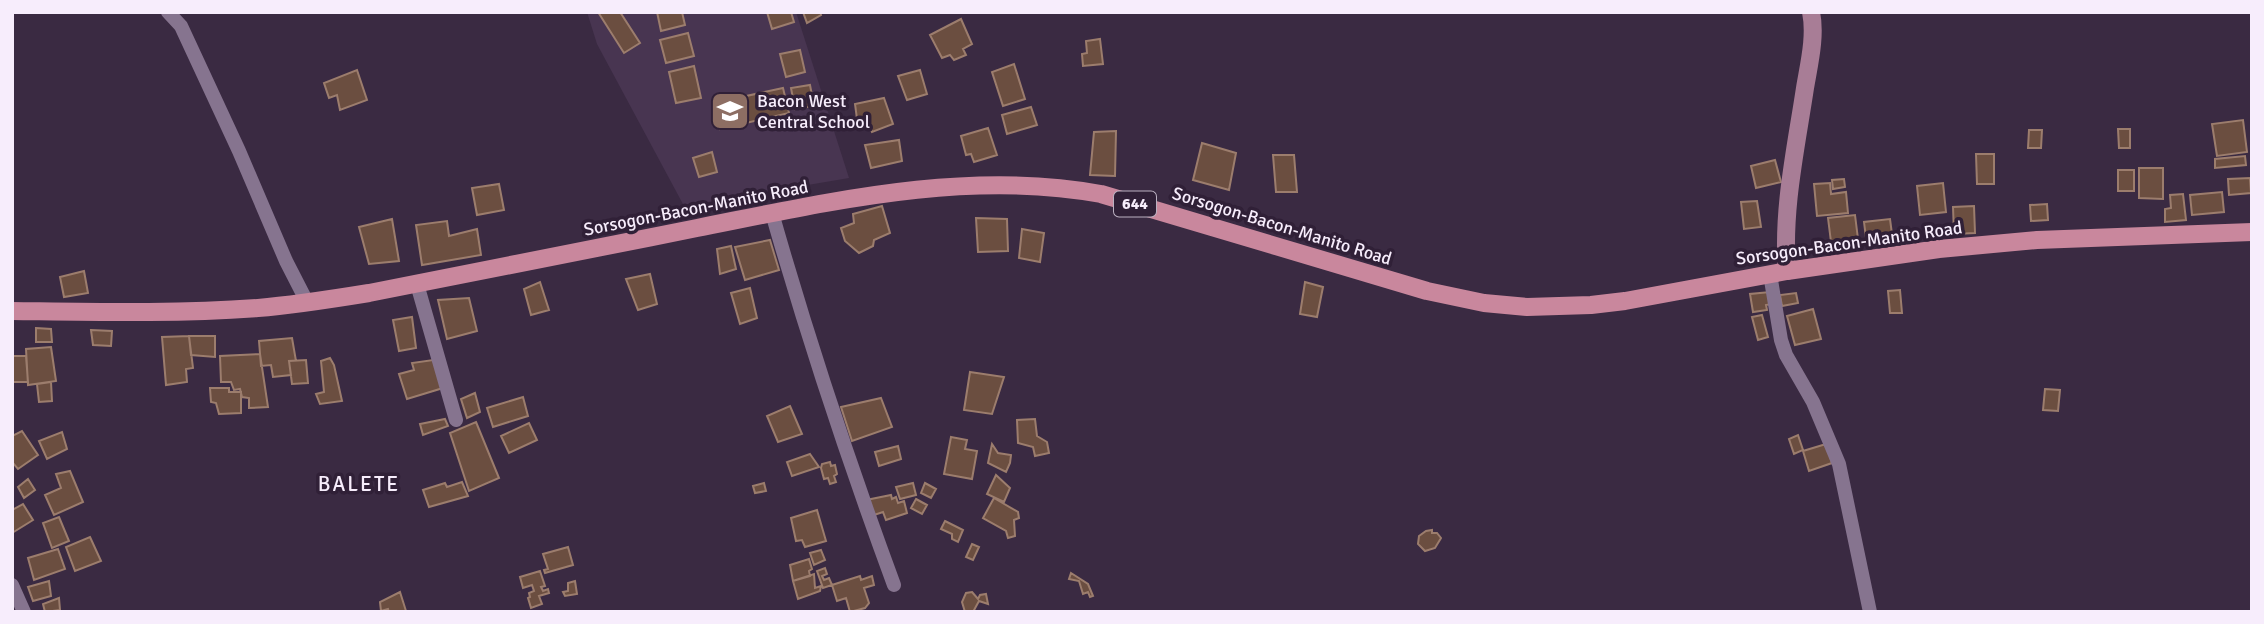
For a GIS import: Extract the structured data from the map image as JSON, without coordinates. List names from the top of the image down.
{
  "streets": {
    "main road": ["644", "Sorsogon-Bacon-Manito Road"]
  },
  "districts": ["BALETE"],
  "places": {
    "school or university": ["Bacon West Central School"]
  }
}
